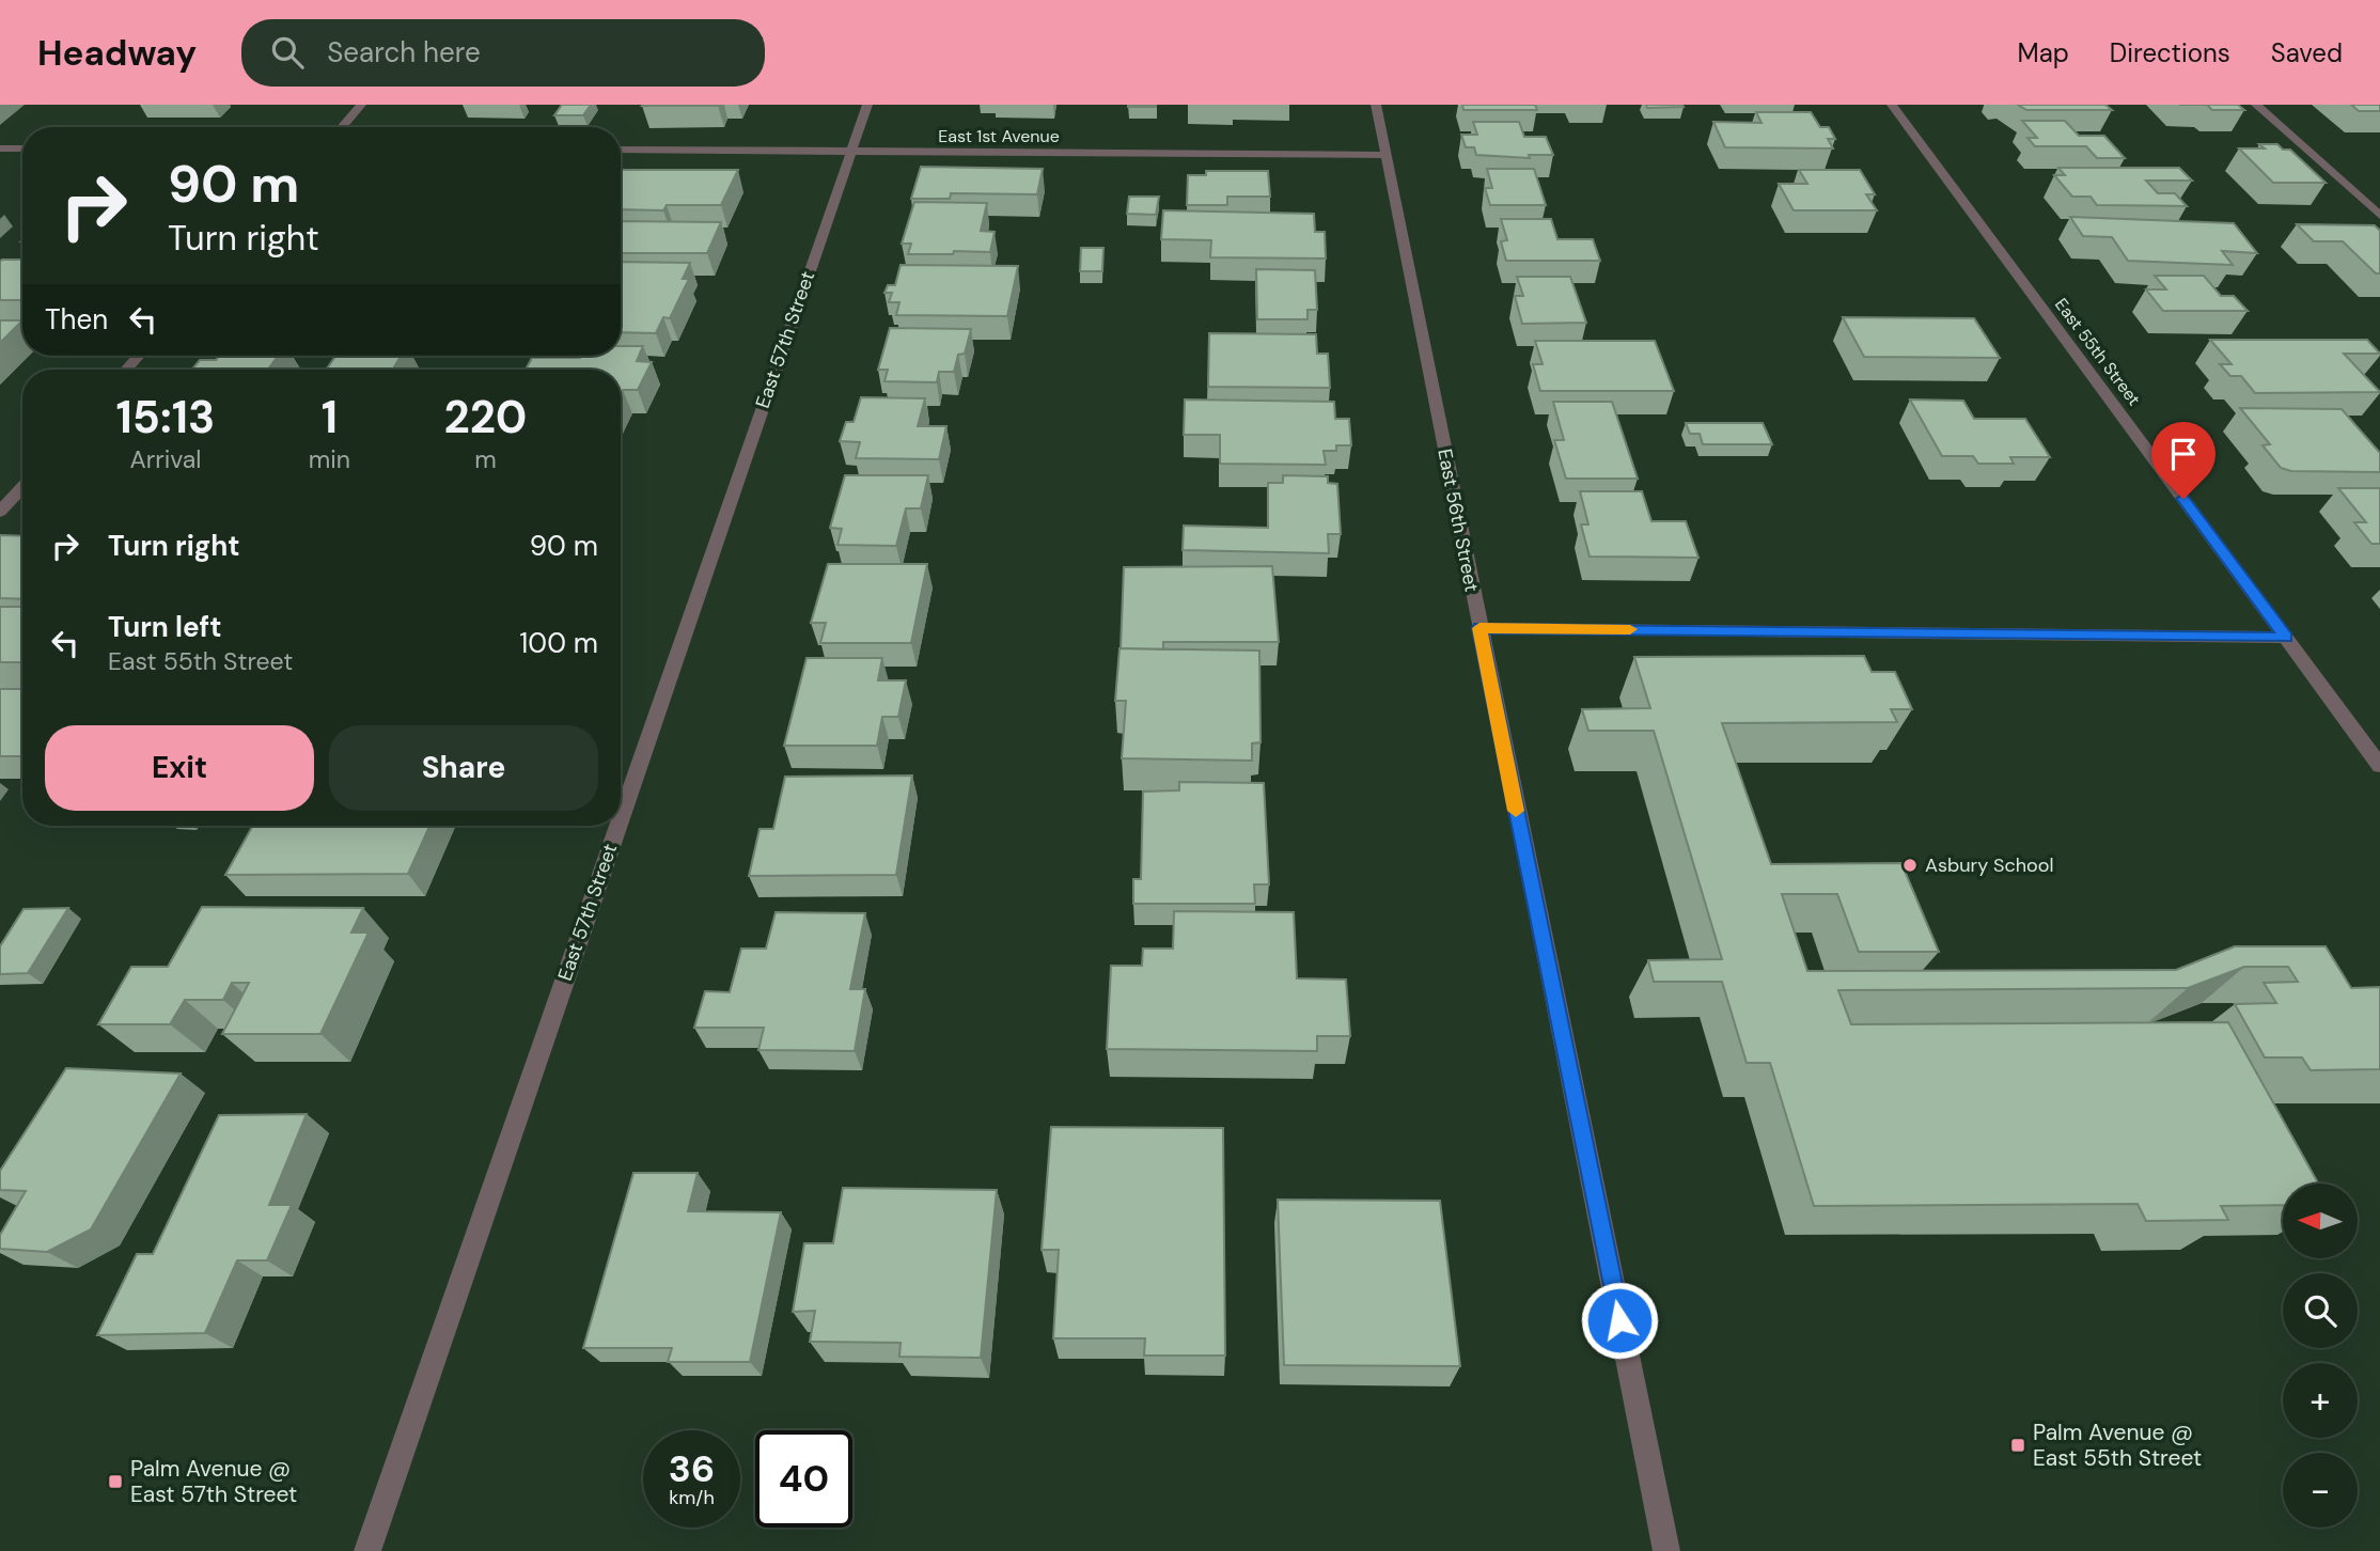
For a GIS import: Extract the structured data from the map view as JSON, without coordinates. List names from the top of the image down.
{
  "streets": {
    "street": [
      "East 1st Avenue",
      "East 57th Street",
      "East 55th Street",
      "East 56th Street"
    ]
  },
  "crossings": [
    ["East 1st Avenue", "East 57th Street"],
    ["East 1st Avenue", "East 56th Street"]
  ],
  "places": {
    "other": ["Asbury School"],
    "transit": ["Palm Avenue @ East 55th Street", "Palm Avenue @ East 57th Street"]
  },
  "north": "left",
  "page": {
    "header": "Headway",
    "search": "Search here",
    "nav": ["Map", "Directions", "Saved"],
    "turn": ["90 m", "Turn right"],
    "then": "Then",
    "eta": [
      "15:13",
      "Arrival",
      "1",
      "min",
      "220",
      "m"
    ],
    "list": [
      {
        "name": "Turn right",
        "value": "90 m"
      },
      {
        "name": "Turn left",
        "note": "East 55th Street",
        "value": "100 m"
      }
    ],
    "buttons": ["Exit", "Share"],
    "map_buttons": ["+", "−"],
    "speed": "36 km/h",
    "limit": "40"
  }
}
